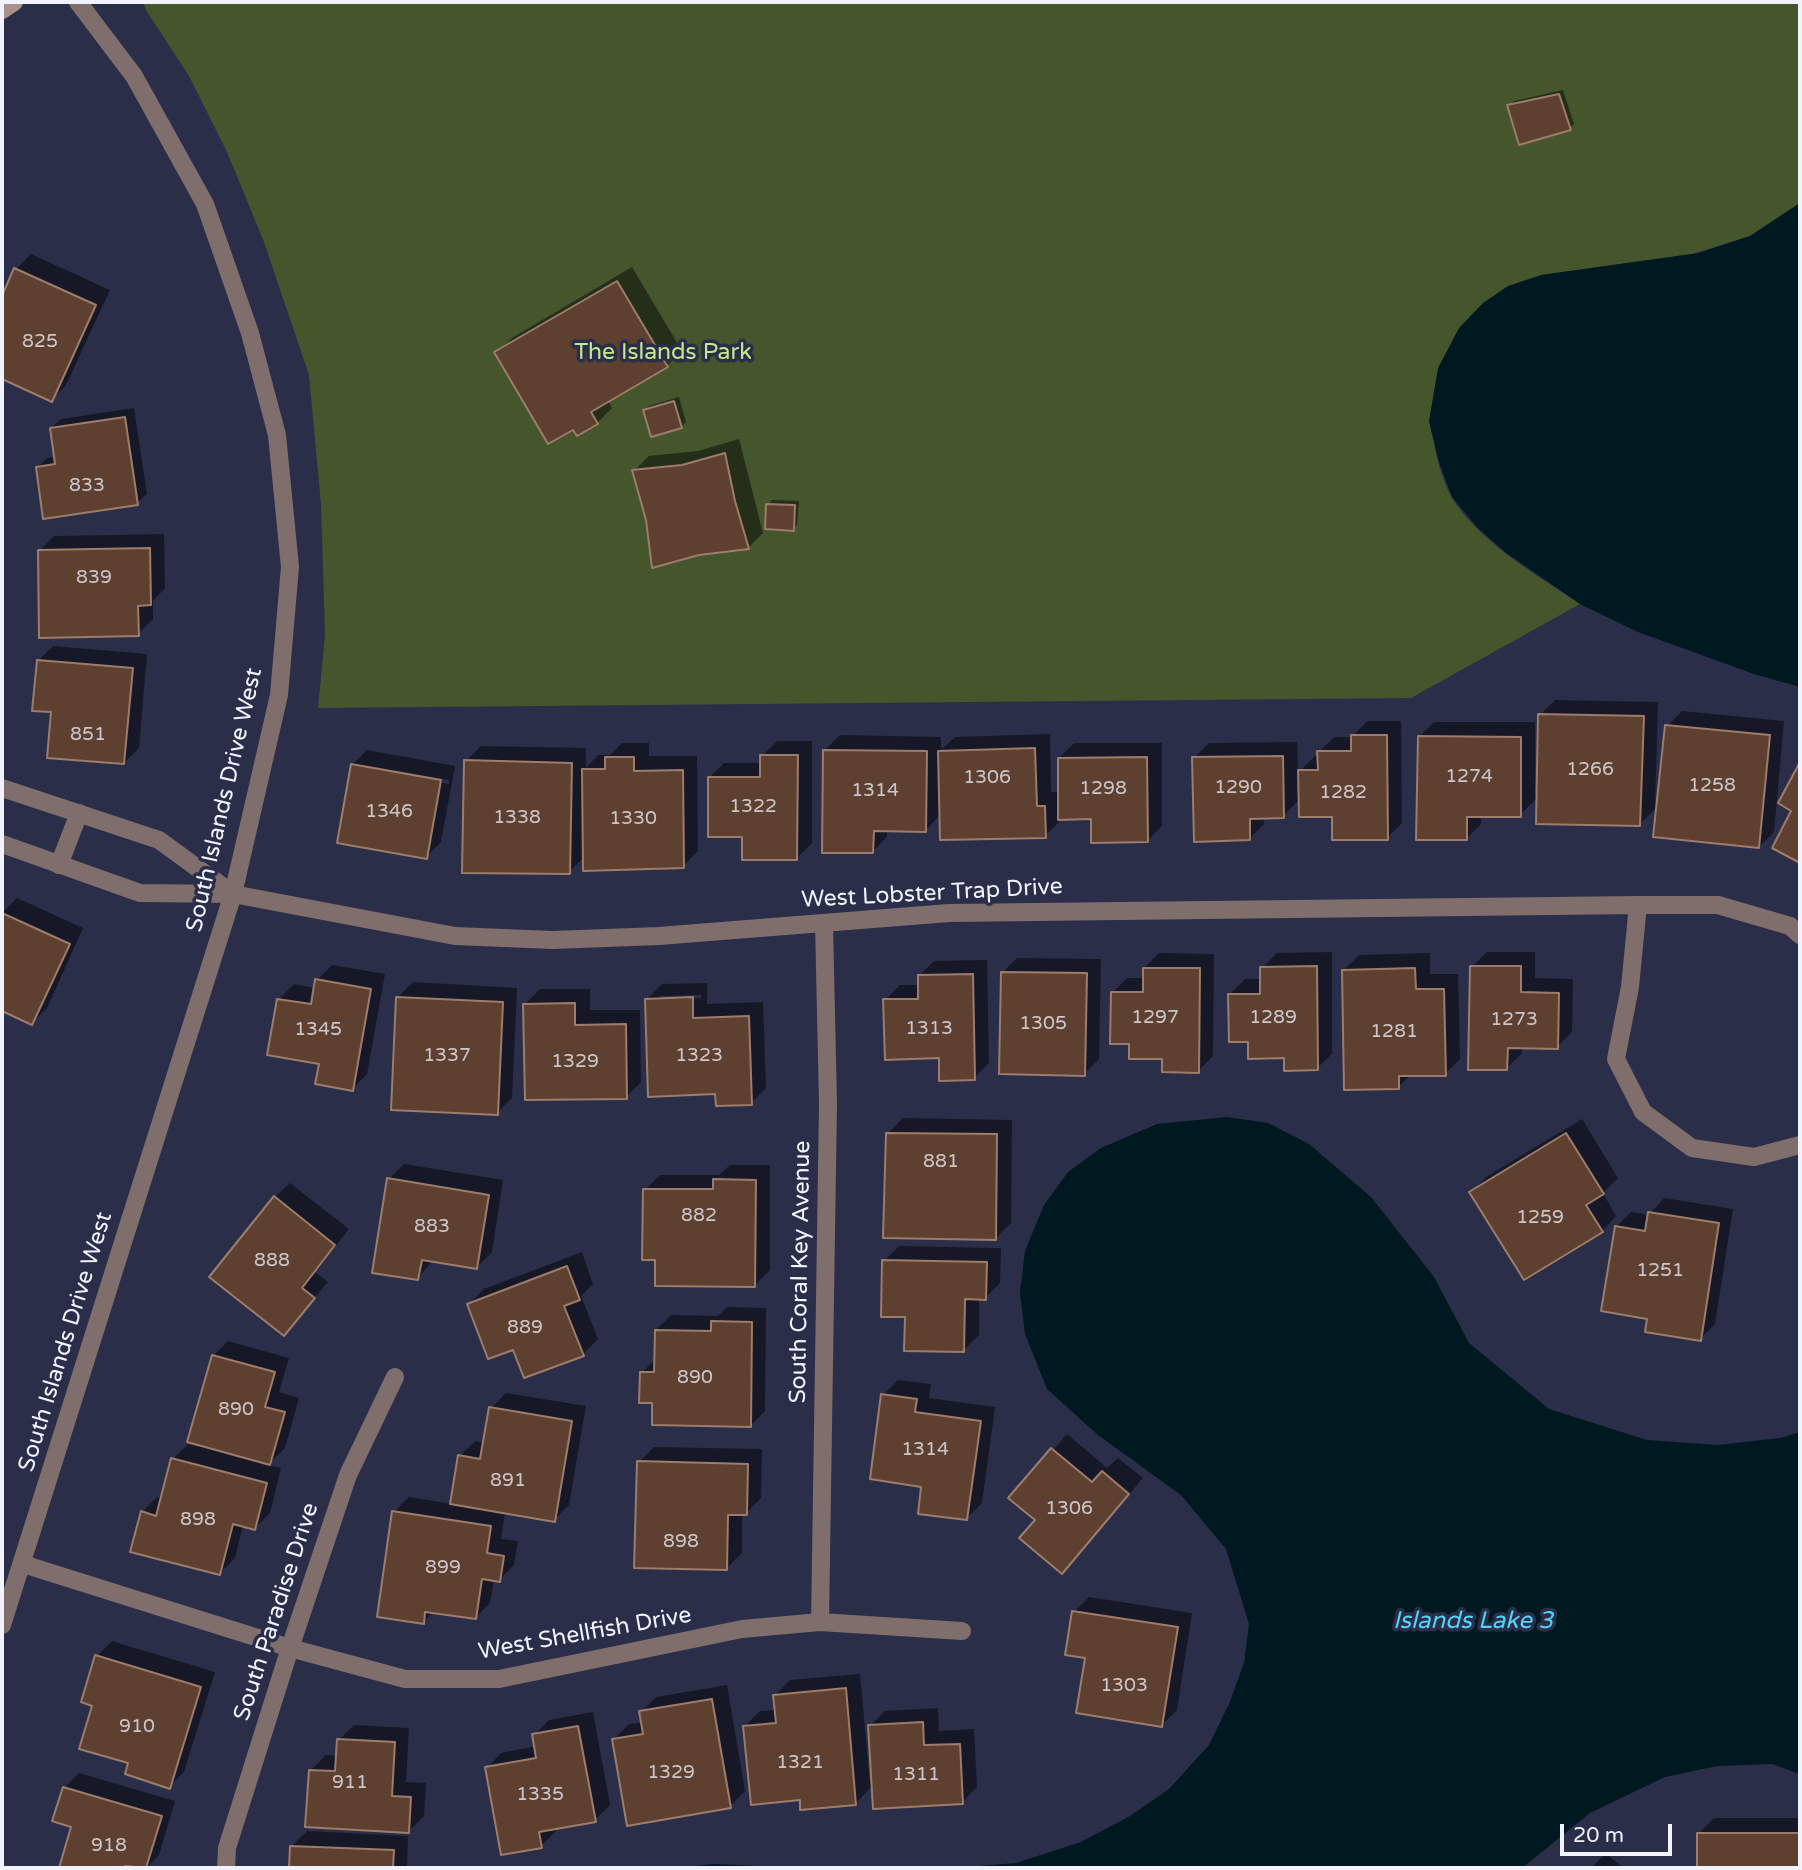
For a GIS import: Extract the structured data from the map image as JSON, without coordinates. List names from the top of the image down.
{
  "streets": {
    "street": [
      "South Islands Drive West",
      "West Lobster Trap Drive",
      "South Coral Key Avenue",
      "South Paradise Drive",
      "West Shellfish Drive"
    ]
  },
  "crossings": [
    ["South Islands Drive West", "West Lobster Trap Drive"],
    ["South Islands Drive West", "West Shellfish Drive"],
    ["West Lobster Trap Drive", "South Coral Key Avenue"],
    ["South Coral Key Avenue", "West Shellfish Drive"],
    ["South Paradise Drive", "West Shellfish Drive"]
  ],
  "water": ["Islands Lake 3"],
  "parks": ["The Islands Park"],
  "house_numbers": [
    "825",
    "833",
    "839",
    "851",
    "1266",
    "1274",
    "1306",
    "1258",
    "1290",
    "1298",
    "1314",
    "1282",
    "1322",
    "1346",
    "1338",
    "1330",
    "1297",
    "1289",
    "1273",
    "1305",
    "1313",
    "1345",
    "1281",
    "1337",
    "1323",
    "1329",
    "881",
    "882",
    "1259",
    "883",
    "888",
    "1251",
    "889",
    "890",
    "890",
    "1314",
    "891",
    "1306",
    "898",
    "898",
    "899",
    "1303",
    "910",
    "1321",
    "1329",
    "1311",
    "911",
    "1335",
    "918"
  ],
  "scale_bar": "20 m"
}
